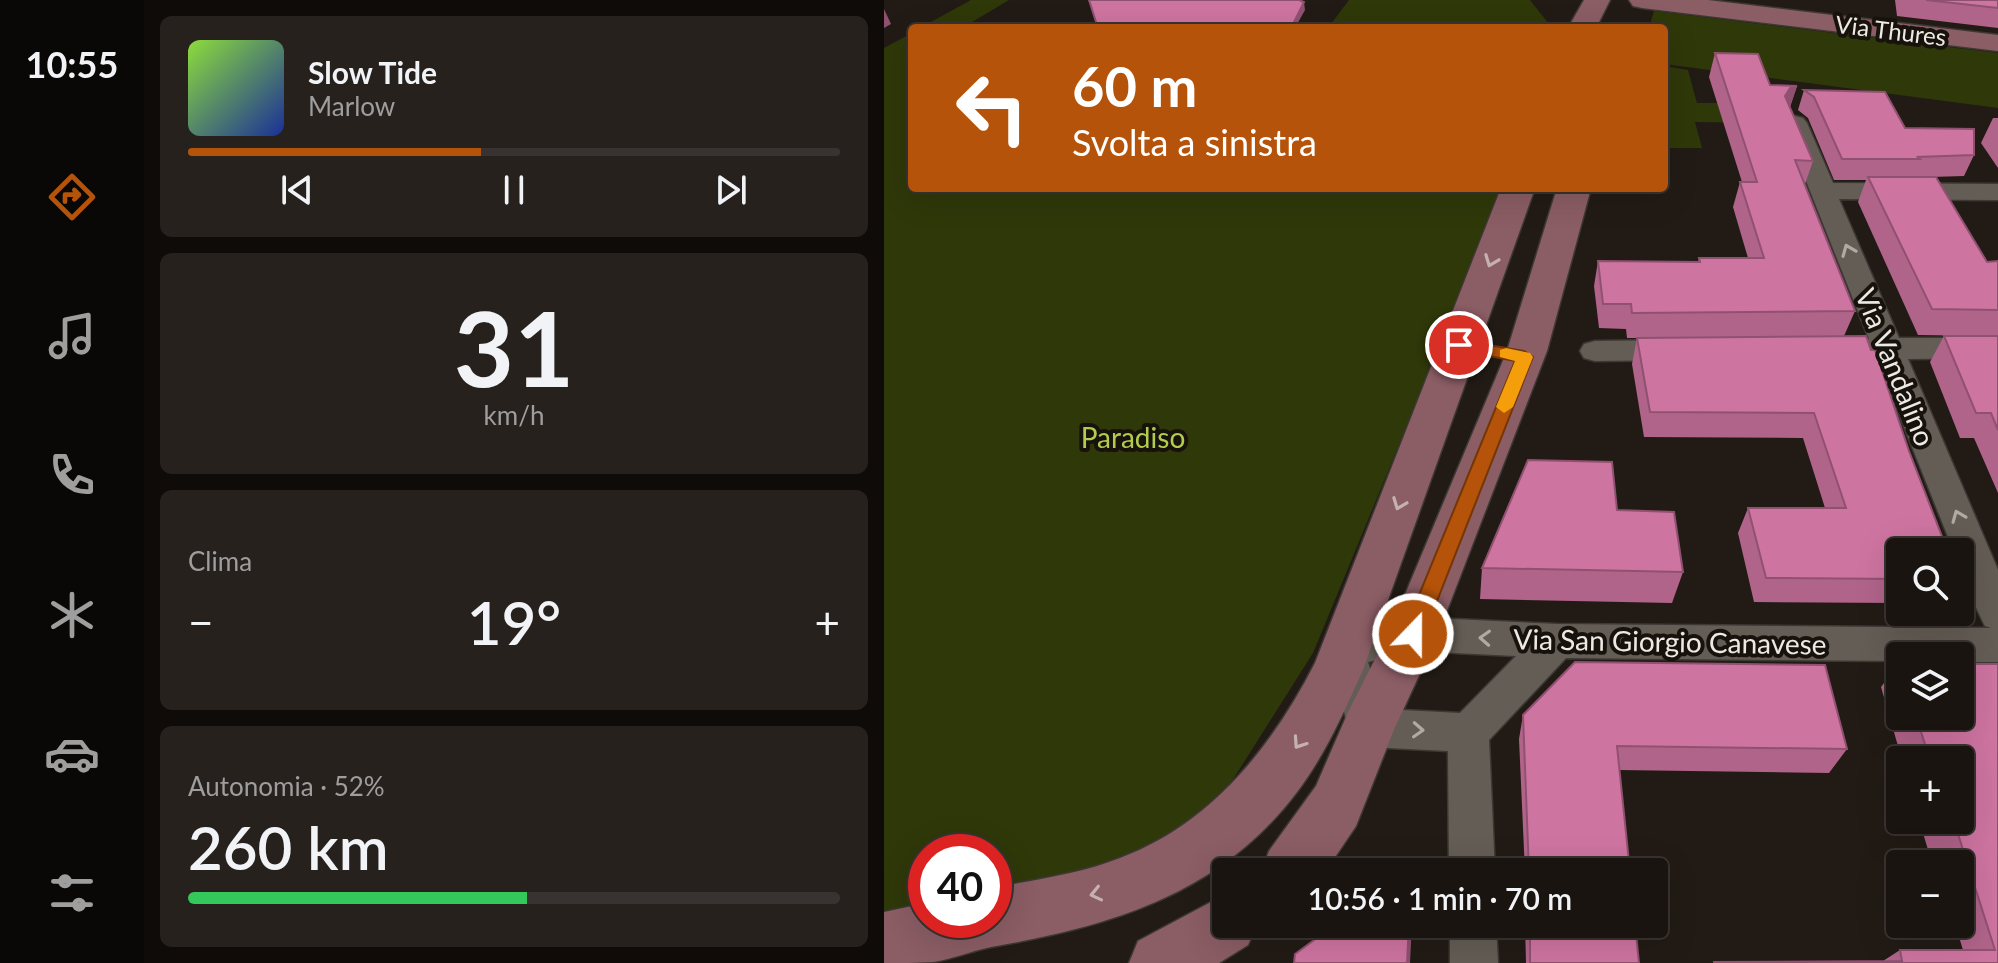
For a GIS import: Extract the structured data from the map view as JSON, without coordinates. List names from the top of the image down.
{
  "streets": {
    "street": ["Via Thures", "Via Vandalino", "Via San Giorgio Canavese"]
  },
  "one_way": ["Via Vandalino"],
  "parks": ["Paradiso"],
  "page": {
    "tabs": "10:55",
    "turn": ["60 m", "Svolta a sinistra"],
    "song": ["Slow Tide", "Marlow"],
    "tile": [
      ["31", "km/h"],
      "Clima",
      ["Autonomia · 52%", "260 km"]
    ],
    "map_buttons": ["+", "−"],
    "heat": ["−", "19°", "+"],
    "limit": "40",
    "trip": "10:56 · 1 min · 70 m"
  }
}
